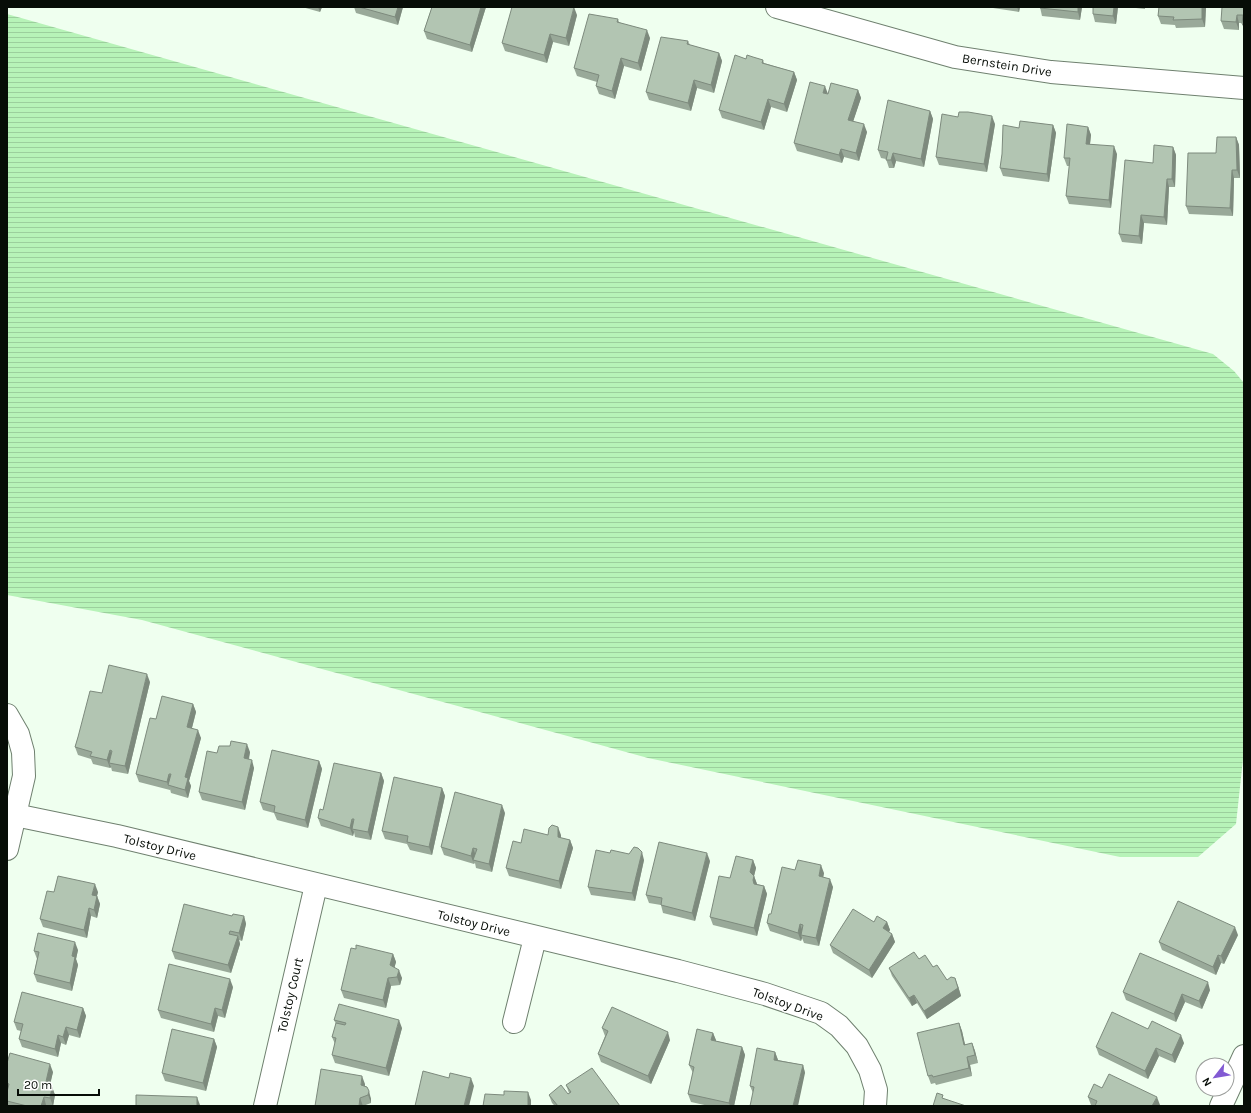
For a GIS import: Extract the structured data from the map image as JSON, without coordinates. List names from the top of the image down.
{
  "streets": {
    "street": ["Bernstein Drive", "Tolstoy Drive", "Tolstoy Court"]
  },
  "crossings": [
    ["Tolstoy Drive", "Tolstoy Court"]
  ],
  "scale_bar": "20 m",
  "north": "bottom left"
}
